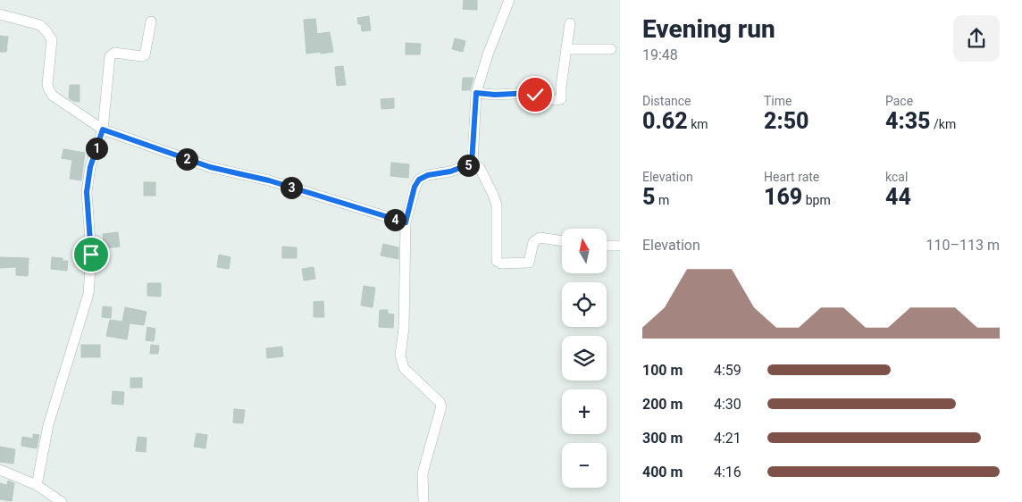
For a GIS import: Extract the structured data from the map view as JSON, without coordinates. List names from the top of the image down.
{
  "north": "top",
  "page": {
    "heading": ["Evening run", "19:48"],
    "stats": [
      ["Distance", "0.62 km"],
      ["Time", "2:50"],
      ["Pace", "4:35 /km"],
      ["Elevation", "5 m"],
      ["Heart rate", "169 bpm"],
      ["kcal", "44"]
    ],
    "pins": [
      "1",
      "2",
      "5",
      "3",
      "4"
    ],
    "chart": ["Elevation", "110–113 m"],
    "map_buttons": ["+", "−"],
    "list": [
      {
        "name": "100 m",
        "note": "4:59"
      },
      {
        "name": "200 m",
        "note": "4:30"
      },
      {
        "name": "300 m",
        "note": "4:21"
      },
      {
        "name": "400 m",
        "note": "4:16"
      }
    ]
  }
}
